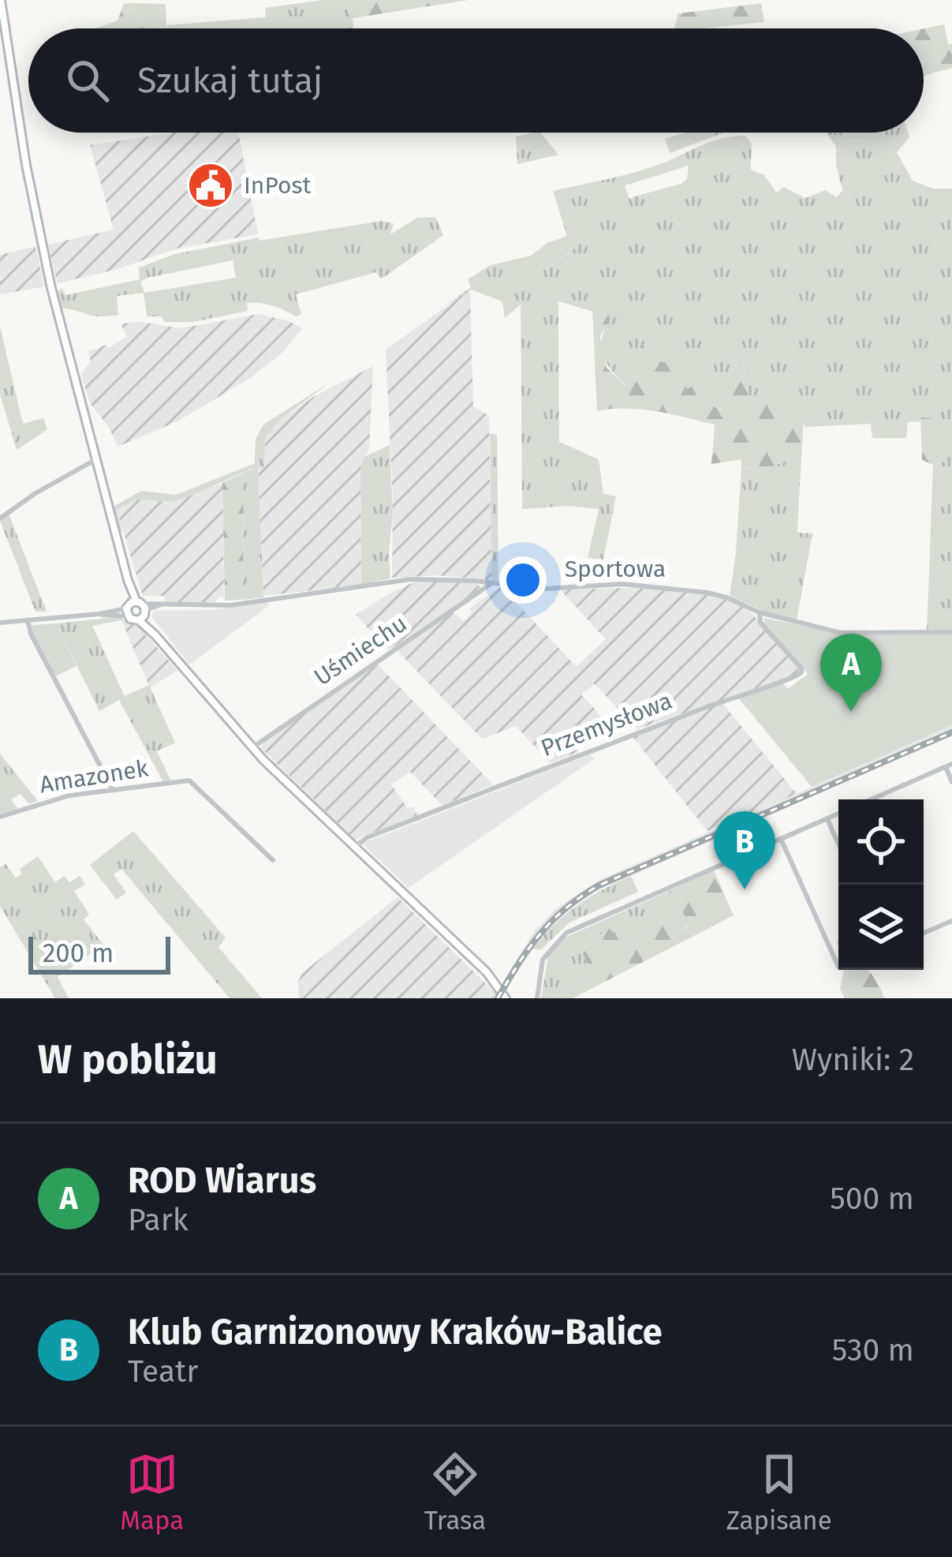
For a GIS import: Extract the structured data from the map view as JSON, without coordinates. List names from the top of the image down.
{
  "streets": {
    "street": [
      "Sportowa",
      "Uśmiechu",
      "Przemysłowa",
      "Amazonek"
    ]
  },
  "crossings": [
    ["Sportowa", "Uśmiechu"],
    ["Sportowa", "Przemysłowa"]
  ],
  "places": {
    "public building": ["InPost"]
  },
  "scale_bar": "200 m",
  "page": {
    "search": "Szukaj tutaj",
    "pins": ["A", "B"],
    "scale": "200 m",
    "heading": ["W pobliżu", "Wyniki: 2"],
    "list": [
      {
        "mark": "A",
        "name": "ROD Wiarus",
        "note": "Park",
        "value": "500 m"
      },
      {
        "mark": "B",
        "name": "Klub Garnizonowy Kraków-Balice",
        "note": "Teatr",
        "value": "530 m"
      }
    ],
    "nav": ["Mapa", "Trasa", "Zapisane"]
  }
}
